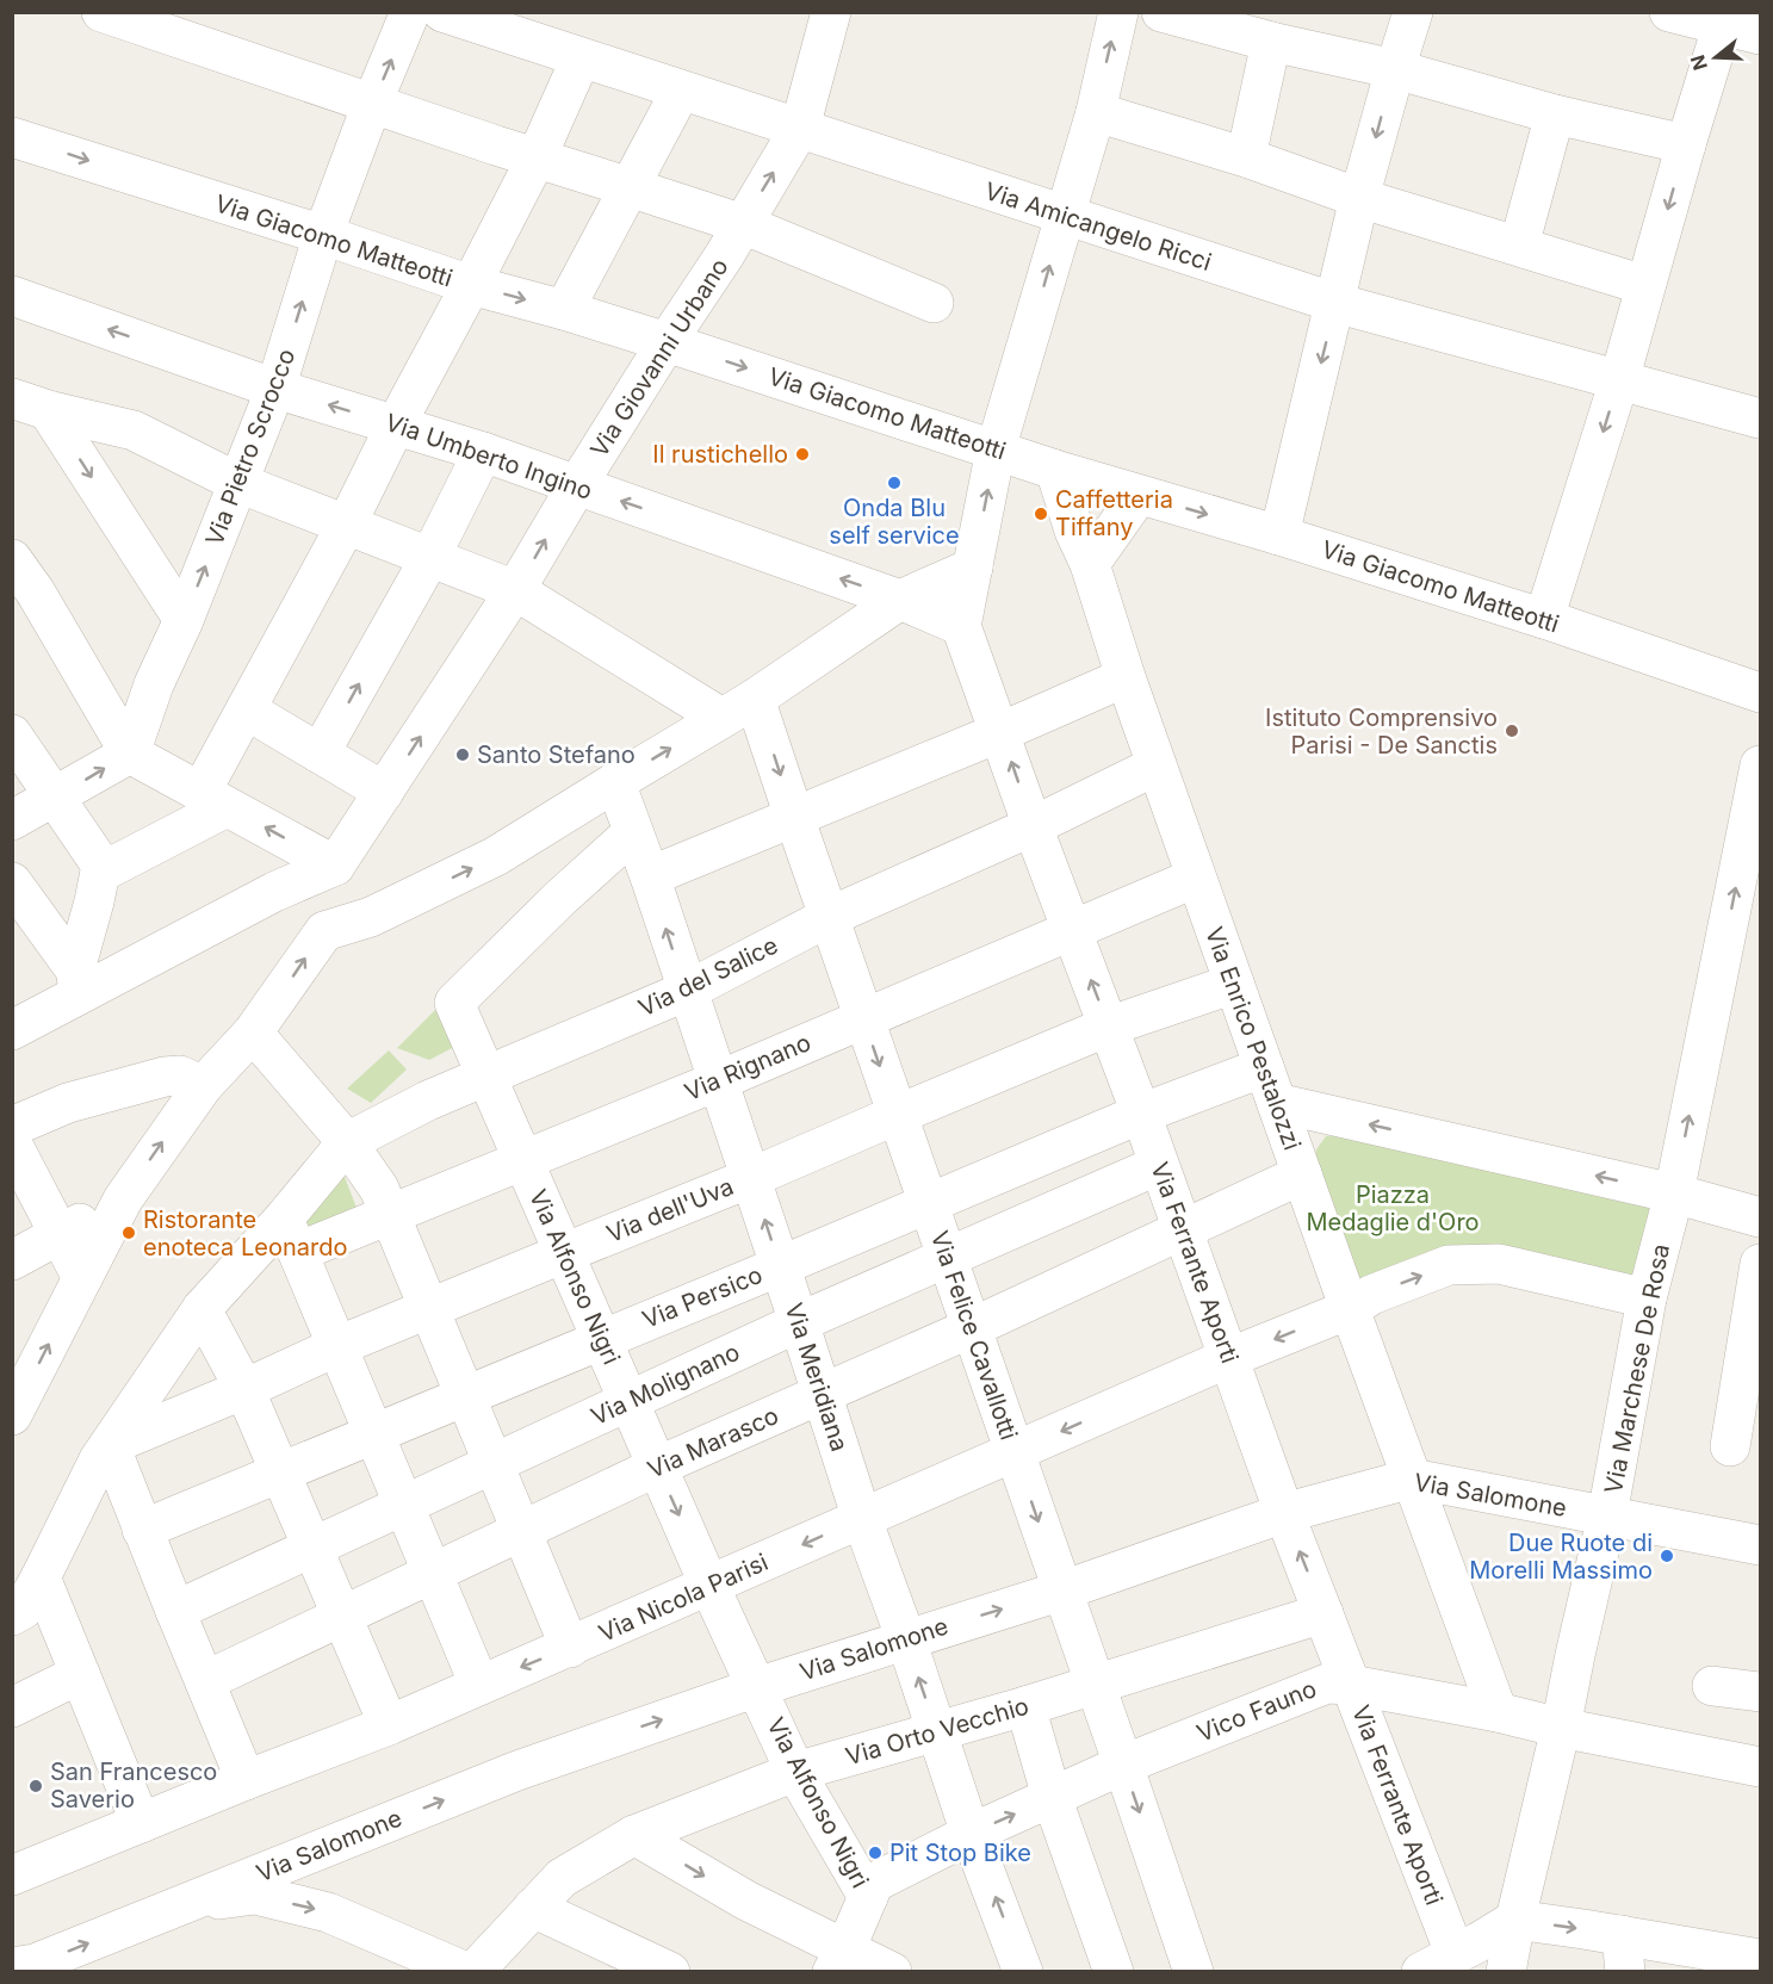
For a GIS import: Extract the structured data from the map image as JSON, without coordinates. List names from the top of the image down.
{
  "streets": {
    "street": [
      "Via Amicangelo Ricci",
      "Via Giacomo Matteotti",
      "Via Giovanni Urbano",
      "Via Pietro Scrocco",
      "Via Umberto Ingino",
      "Via del Salice",
      "Via Enrico Pestalozzi",
      "Via Rignano",
      "Via dell'Uva",
      "Via Ferrante Aporti",
      "Via Alfonso Nigri",
      "Via Persico",
      "Via Felice Cavallotti",
      "Via Marchese De Rosa",
      "Via Meridiana",
      "Via Molignano",
      "Via Marasco",
      "Via Salomone",
      "Via Nicola Parisi",
      "Vico Fauno",
      "Via Orto Vecchio"
    ]
  },
  "crossings": [
    ["Via Amicangelo Ricci", "Via Giovanni Urbano"],
    ["Via Giacomo Matteotti", "Via Giovanni Urbano"],
    ["Via Giacomo Matteotti", "Via Pietro Scrocco"],
    ["Via Giacomo Matteotti", "Via Enrico Pestalozzi"],
    ["Via Giovanni Urbano", "Via Umberto Ingino"],
    ["Via Pietro Scrocco", "Via Umberto Ingino"],
    ["Via Umberto Ingino", "Via Ferrante Aporti"],
    ["Via del Salice", "Via Enrico Pestalozzi"],
    ["Via del Salice", "Via Rignano"],
    ["Via del Salice", "Via dell'Uva"],
    ["Via del Salice", "Via Ferrante Aporti"],
    ["Via del Salice", "Via Alfonso Nigri"],
    ["Via del Salice", "Via Felice Cavallotti"],
    ["Via del Salice", "Via Meridiana"],
    ["Via Enrico Pestalozzi", "Via Rignano"],
    ["Via Enrico Pestalozzi", "Via dell'Uva"],
    ["Via Enrico Pestalozzi", "Via Persico"],
    ["Via Enrico Pestalozzi", "Via Marasco"],
    ["Via Enrico Pestalozzi", "Via Salomone"],
    ["Via Enrico Pestalozzi", "Via Nicola Parisi"],
    ["Via Enrico Pestalozzi", "Vico Fauno"],
    ["Via Rignano", "Via Ferrante Aporti"],
    ["Via Rignano", "Via Alfonso Nigri"],
    ["Via Rignano", "Via Felice Cavallotti"],
    ["Via Rignano", "Via Meridiana"],
    ["Via dell'Uva", "Via Ferrante Aporti"],
    ["Via dell'Uva", "Via Alfonso Nigri"],
    ["Via dell'Uva", "Via Felice Cavallotti"],
    ["Via dell'Uva", "Via Meridiana"],
    ["Via Ferrante Aporti", "Via Persico"],
    ["Via Ferrante Aporti", "Via Molignano"],
    ["Via Ferrante Aporti", "Via Marasco"],
    ["Via Ferrante Aporti", "Via Salomone"],
    ["Via Ferrante Aporti", "Via Nicola Parisi"],
    ["Via Ferrante Aporti", "Vico Fauno"],
    ["Via Ferrante Aporti", "Via Orto Vecchio"],
    ["Via Alfonso Nigri", "Via Persico"],
    ["Via Alfonso Nigri", "Via Meridiana"],
    ["Via Alfonso Nigri", "Via Molignano"],
    ["Via Alfonso Nigri", "Via Marasco"],
    ["Via Alfonso Nigri", "Via Salomone"],
    ["Via Alfonso Nigri", "Via Nicola Parisi"],
    ["Via Alfonso Nigri", "Vico Fauno"],
    ["Via Alfonso Nigri", "Via Orto Vecchio"],
    ["Via Persico", "Via Felice Cavallotti"],
    ["Via Persico", "Via Meridiana"],
    ["Via Felice Cavallotti", "Via Molignano"],
    ["Via Felice Cavallotti", "Via Marasco"],
    ["Via Felice Cavallotti", "Via Salomone"],
    ["Via Felice Cavallotti", "Via Nicola Parisi"],
    ["Via Felice Cavallotti", "Vico Fauno"],
    ["Via Felice Cavallotti", "Via Orto Vecchio"],
    ["Via Marchese De Rosa", "Via Salomone"],
    ["Via Marchese De Rosa", "Vico Fauno"],
    ["Via Meridiana", "Via Molignano"],
    ["Via Meridiana", "Via Marasco"],
    ["Via Meridiana", "Via Salomone"],
    ["Via Meridiana", "Via Nicola Parisi"],
    ["Via Meridiana", "Vico Fauno"],
    ["Via Meridiana", "Via Orto Vecchio"]
  ],
  "one_way": ["Via Marchese De Rosa", "Via Salomone", "Via Nicola Parisi"],
  "parks": ["Piazza Medaglie d'Oro"],
  "places": [
    "Il rustichello",
    "Onda Blu self service",
    "Caffetteria Tiffany",
    "Istituto Comprensivo Parisi - De Sanctis",
    "Santo Stefano",
    "Ristorante enoteca Leonardo",
    "Due Ruote di Morelli Massimo",
    "San Francesco Saverio",
    "Pit Stop Bike"
  ],
  "north": "left"
}
